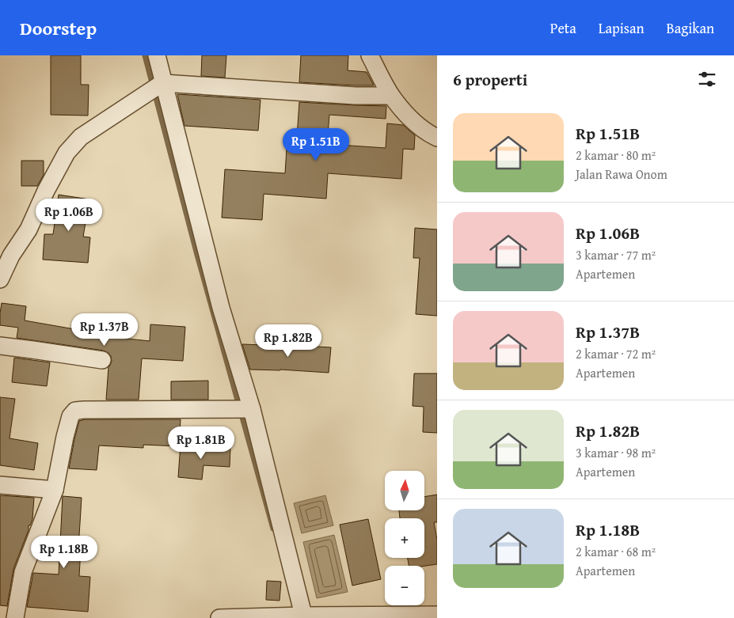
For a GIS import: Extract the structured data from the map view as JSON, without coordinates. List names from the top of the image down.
{
  "north": "top",
  "page": {
    "header": "Doorstep",
    "nav": ["Peta", "Lapisan", "Bagikan"],
    "heading": "6 properti",
    "list": [
      {
        "name": "Rp 1.51B",
        "note": "2 kamar · 80 m² · Jalan Rawa Onom"
      },
      {
        "name": "Rp 1.06B",
        "note": "3 kamar · 77 m² · Apartemen"
      },
      {
        "name": "Rp 1.37B",
        "note": "2 kamar · 72 m² · Apartemen"
      },
      {
        "name": "Rp 1.82B",
        "note": "3 kamar · 98 m² · Apartemen"
      },
      {
        "name": "Rp 1.18B",
        "note": "2 kamar · 68 m² · Apartemen"
      }
    ],
    "price": [
      "Rp 1.51B",
      "Rp 1.06B",
      "Rp 1.37B",
      "Rp 1.82B",
      "Rp 1.81B",
      "Rp 1.18B"
    ],
    "map_buttons": ["+", "−"]
  }
}
